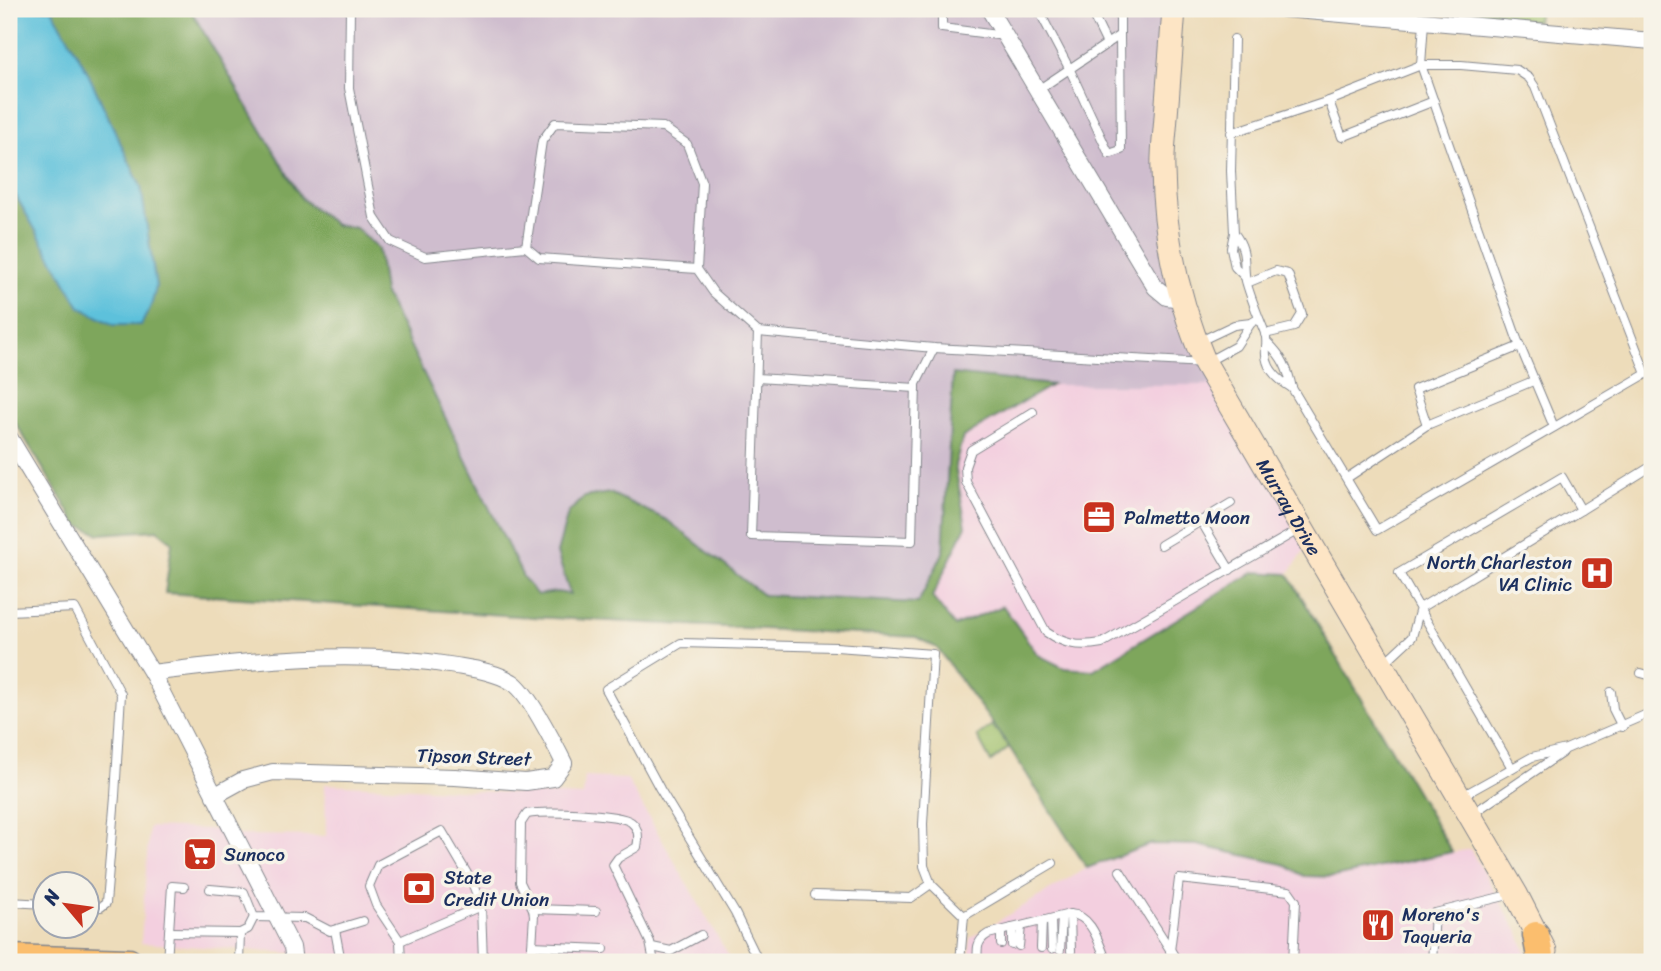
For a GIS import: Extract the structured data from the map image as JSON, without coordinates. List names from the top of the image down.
{
  "streets": {
    "street": ["Murray Drive", "Tipson Street"]
  },
  "places": {
    "office": ["Palmetto Moon"],
    "hospital": ["North Charleston VA Clinic"],
    "supermarket": ["Sunoco"],
    "bank": ["State Credit Union"],
    "restaurant": ["Moreno's Taqueria"]
  },
  "north": "top left"
}
